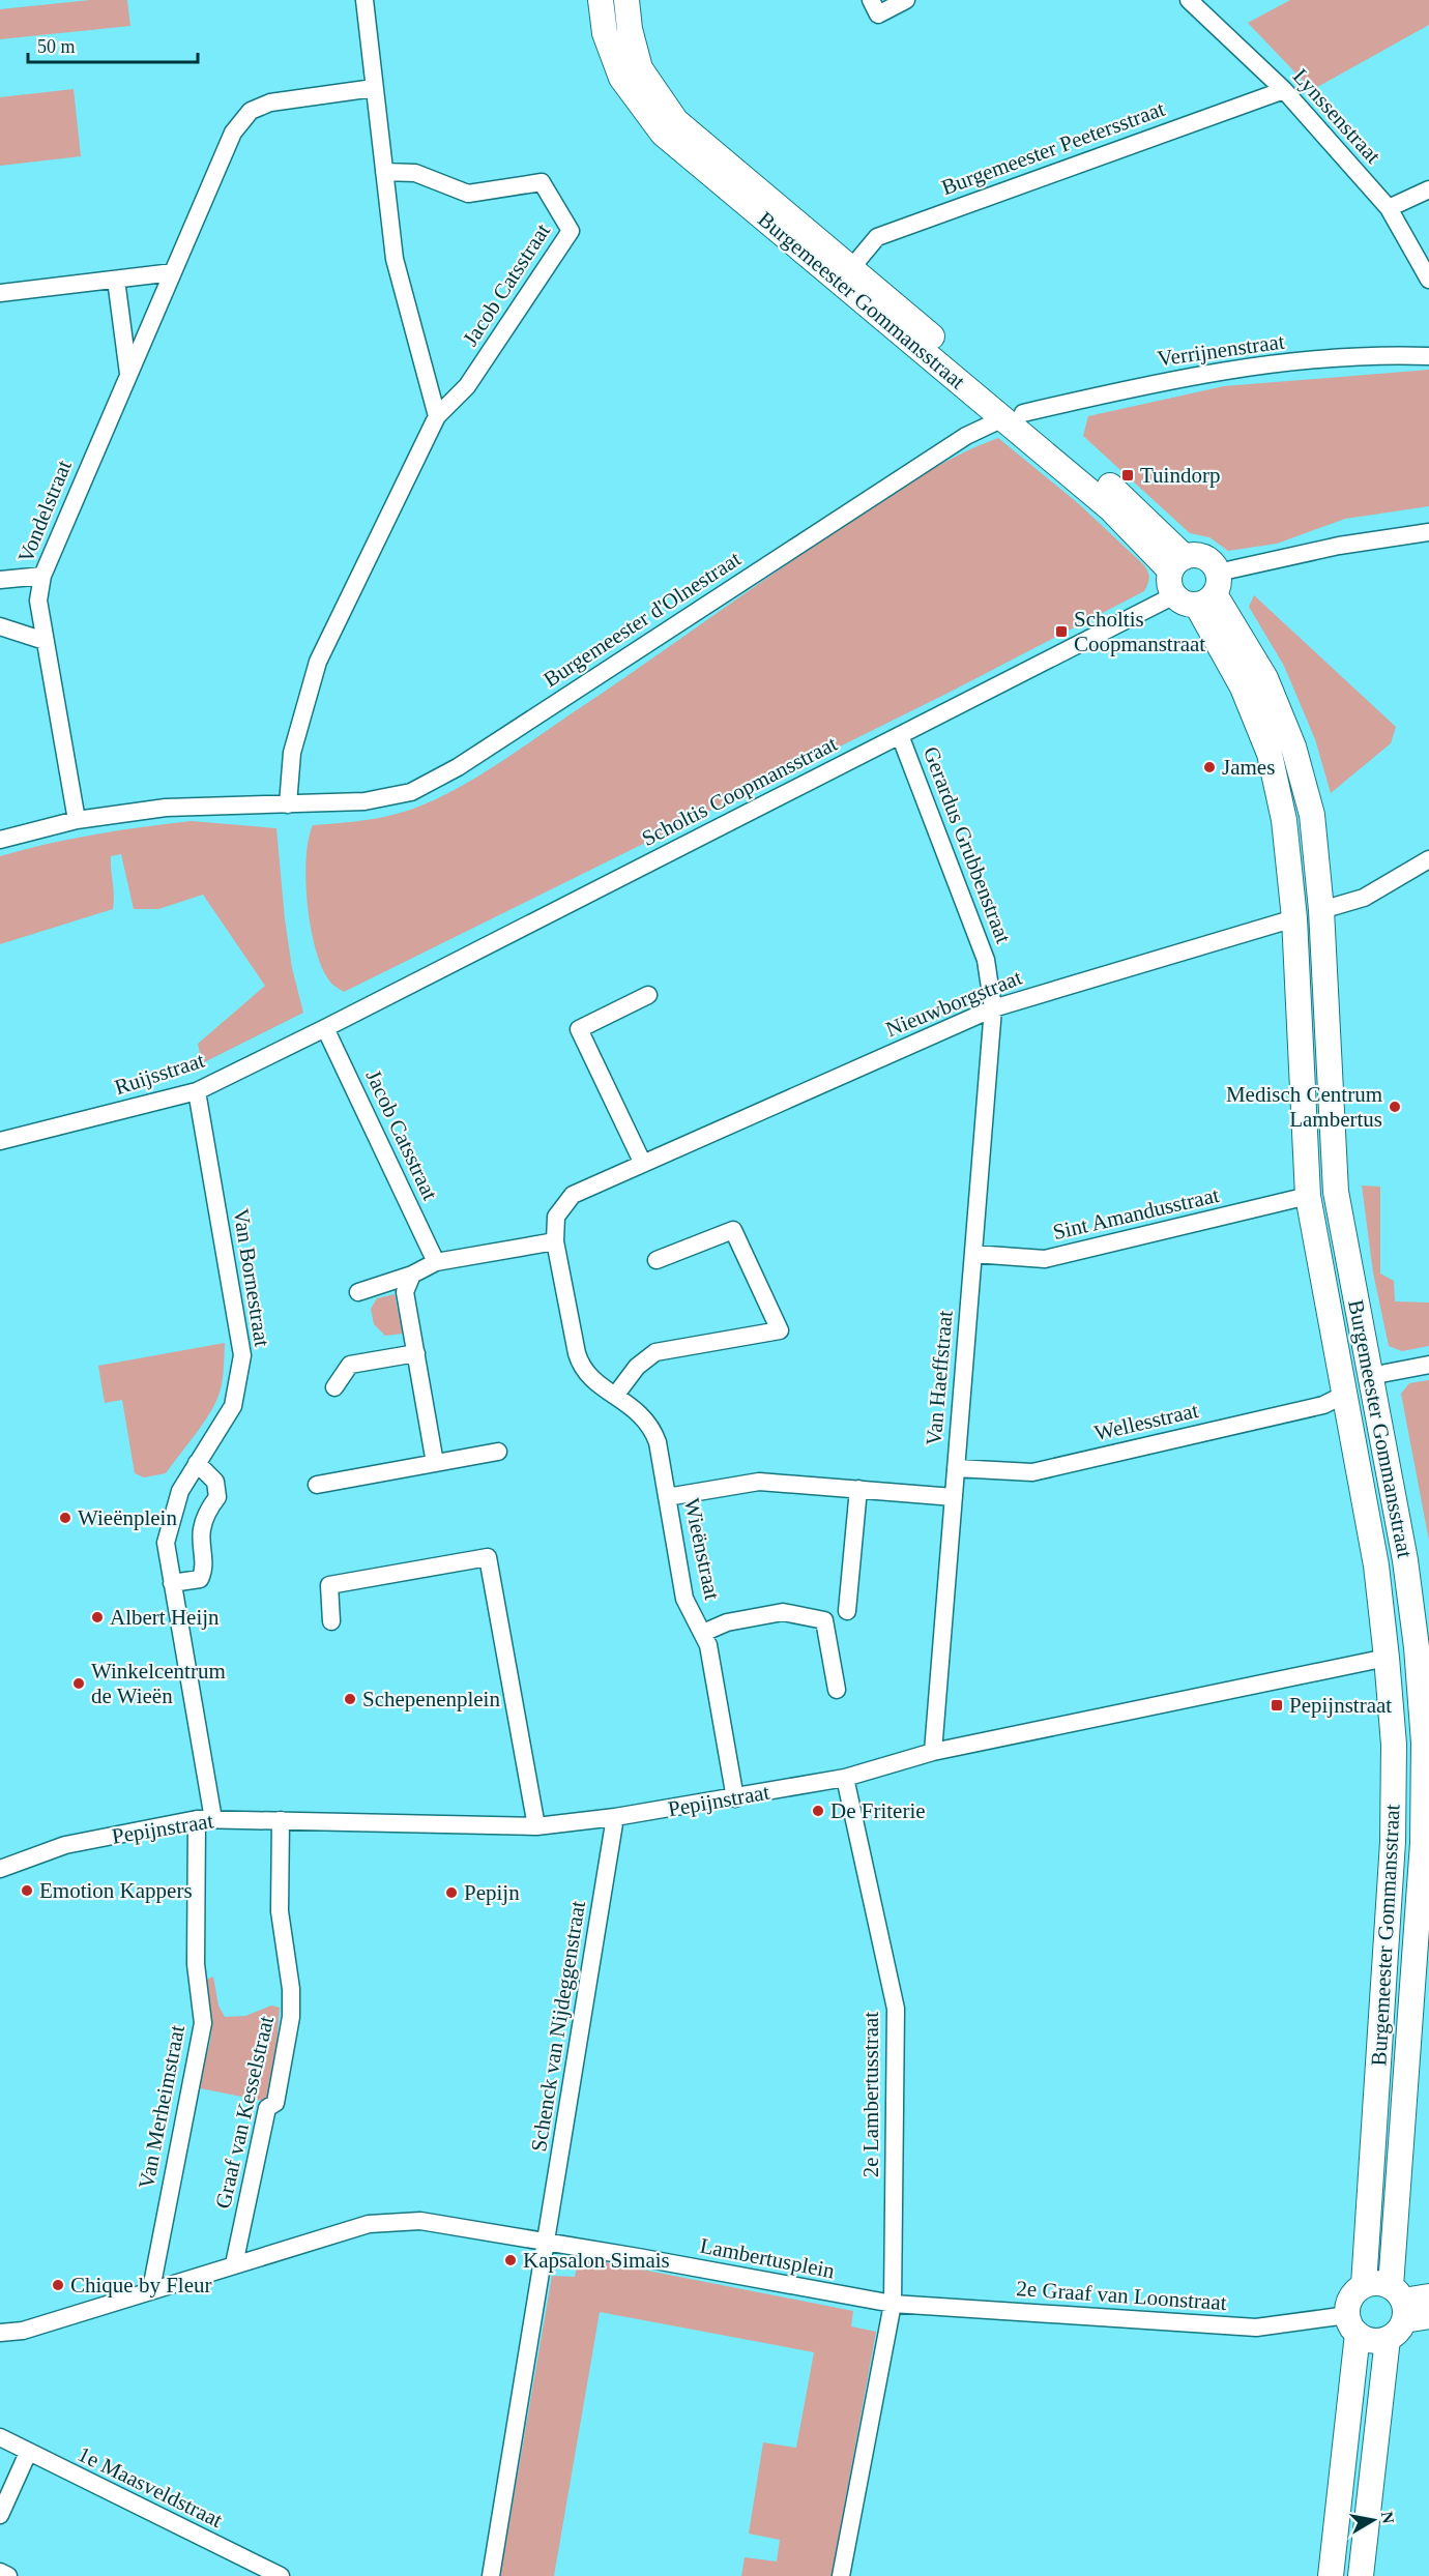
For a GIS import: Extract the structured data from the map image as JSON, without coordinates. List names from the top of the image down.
{
  "streets": {
    "street": [
      "Lynssenstraat",
      "Burgemeester Peetersstraat",
      "Jacob Catsstraat",
      "Burgemeester Gommansstraat",
      "Verrijnenstraat",
      "Vondelstraat",
      "Burgemeester d'Olnestraat",
      "Scholtis Coopmansstraat",
      "Gerardus Grubbenstraat",
      "Nieuwborgstraat",
      "Ruijsstraat",
      "Sint Amandusstraat",
      "Van Bornestraat",
      "Van Haeffstraat",
      "Wellesstraat",
      "Wieënstraat",
      "Pepijnstraat",
      "Schenck van Nijdeggenstraat",
      "2e Lambertusstraat",
      "Van Merheimstraat",
      "Graaf van Kesselstraat",
      "Lambertusplein",
      "2e Graaf van Loonstraat",
      "1e Maasveldstraat"
    ]
  },
  "crossings": [
    ["Lynssenstraat", "Burgemeester Peetersstraat"],
    ["Burgemeester Peetersstraat", "Burgemeester Gommansstraat"],
    ["Jacob Catsstraat", "Burgemeester d'Olnestraat"],
    ["Jacob Catsstraat", "Scholtis Coopmansstraat"],
    ["Jacob Catsstraat", "Ruijsstraat"],
    ["Burgemeester Gommansstraat", "Verrijnenstraat"],
    ["Burgemeester Gommansstraat", "Burgemeester d'Olnestraat"],
    ["Burgemeester Gommansstraat", "Scholtis Coopmansstraat"],
    ["Burgemeester Gommansstraat", "Nieuwborgstraat"],
    ["Burgemeester Gommansstraat", "Sint Amandusstraat"],
    ["Burgemeester Gommansstraat", "Wellesstraat"],
    ["Burgemeester Gommansstraat", "Pepijnstraat"],
    ["Verrijnenstraat", "Burgemeester d'Olnestraat"],
    ["Vondelstraat", "Burgemeester d'Olnestraat"],
    ["Scholtis Coopmansstraat", "Gerardus Grubbenstraat"],
    ["Scholtis Coopmansstraat", "Ruijsstraat"],
    ["Gerardus Grubbenstraat", "Nieuwborgstraat"],
    ["Gerardus Grubbenstraat", "Van Haeffstraat"],
    ["Nieuwborgstraat", "Van Haeffstraat"],
    ["Nieuwborgstraat", "Wieënstraat"],
    ["Ruijsstraat", "Van Bornestraat"],
    ["Sint Amandusstraat", "Van Haeffstraat"],
    ["Van Bornestraat", "Pepijnstraat"],
    ["Van Bornestraat", "Van Merheimstraat"],
    ["Van Haeffstraat", "Wellesstraat"],
    ["Van Haeffstraat", "Pepijnstraat"],
    ["Wieënstraat", "Pepijnstraat"],
    ["Pepijnstraat", "Schenck van Nijdeggenstraat"],
    ["Pepijnstraat", "2e Lambertusstraat"],
    ["Pepijnstraat", "Van Merheimstraat"],
    ["Pepijnstraat", "Graaf van Kesselstraat"],
    ["Schenck van Nijdeggenstraat", "Lambertusplein"],
    ["2e Lambertusstraat", "Lambertusplein"],
    ["2e Lambertusstraat", "2e Graaf van Loonstraat"],
    ["Van Merheimstraat", "Lambertusplein"],
    ["Graaf van Kesselstraat", "Lambertusplein"],
    ["Lambertusplein", "2e Graaf van Loonstraat"]
  ],
  "places": {
    "transit": ["Tuindorp", "Scholtis Coopmanstraat", "Pepijnstraat"],
    "other": [
      "James",
      "Medisch Centrum Lambertus",
      "Wieënplein",
      "Albert Heijn",
      "Winkelcentrum de Wieën",
      "Schepenenplein",
      "De Friterie",
      "Emotion Kappers",
      "Pepijn",
      "Kapsalon Simais",
      "Chique by Fleur"
    ]
  },
  "scale_bar": "50 m",
  "north": "right"
}
